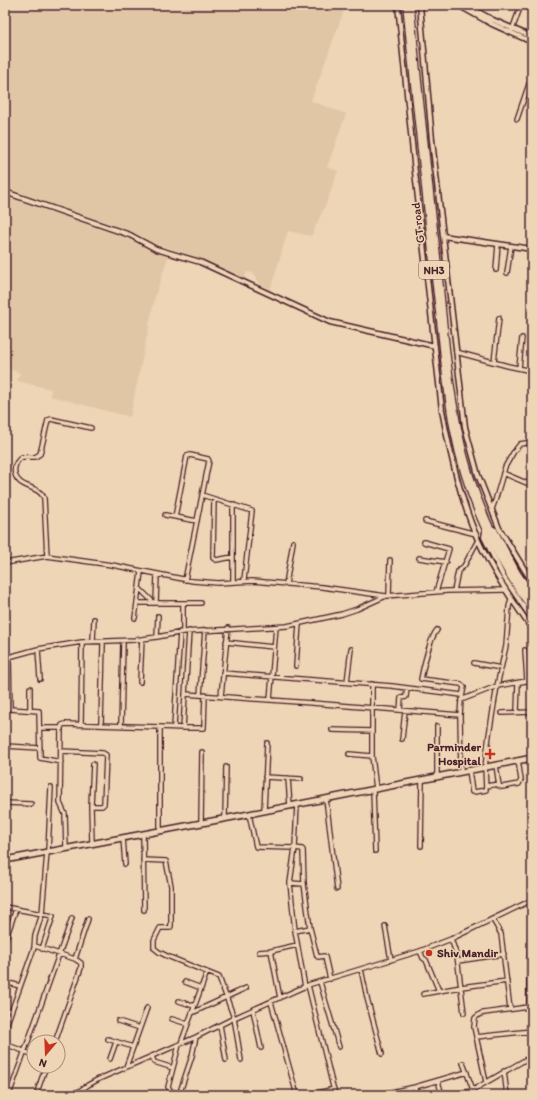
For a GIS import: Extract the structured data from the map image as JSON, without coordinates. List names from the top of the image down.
{
  "streets": {
    "highway": ["GT road", "NH3"]
  },
  "crossings": [
    ["GT road", "NH3"]
  ],
  "places": {
    "health": ["Parminder Hospital"],
    "other": ["Shiv Mandir"]
  },
  "north": "bottom"
}
